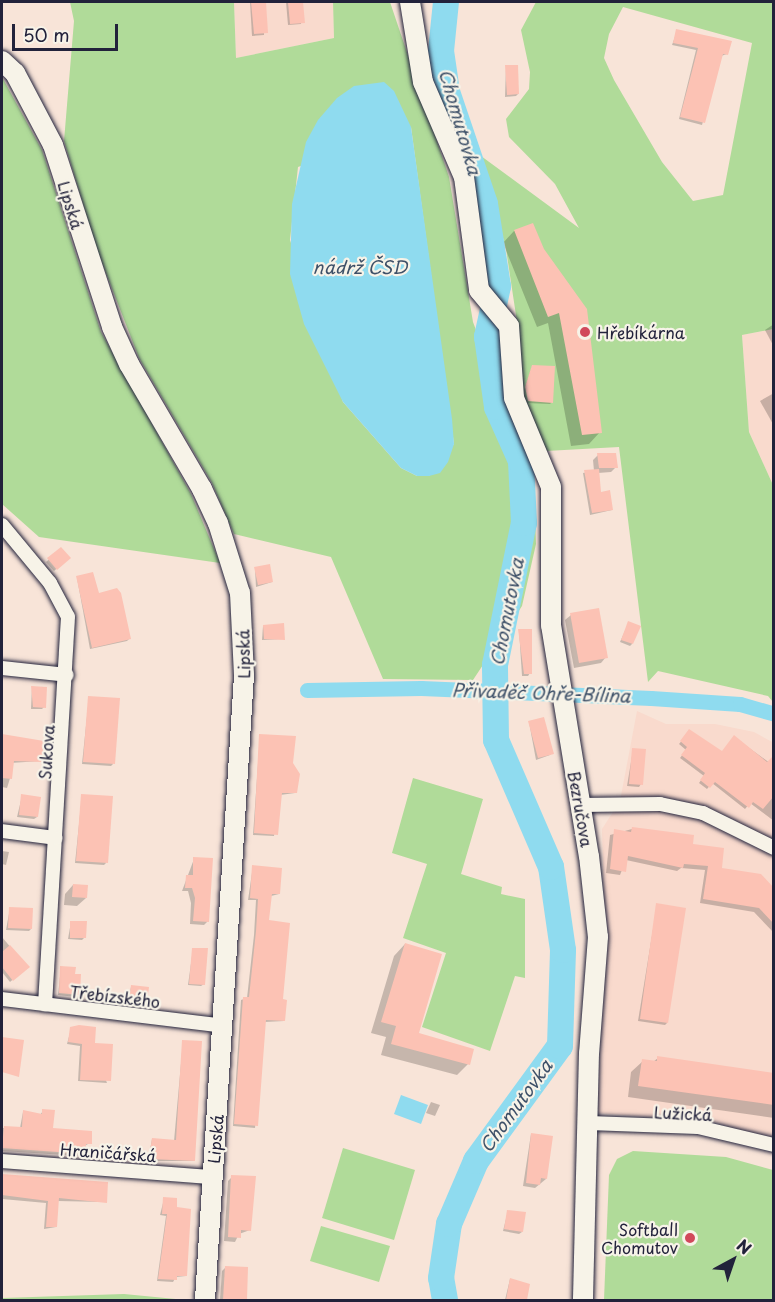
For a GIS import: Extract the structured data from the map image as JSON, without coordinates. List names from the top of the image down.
{
  "streets": {
    "street": [
      "Lipská",
      "Sukova",
      "Bezručova",
      "Třebízského",
      "Lužická",
      "Hraničářská"
    ]
  },
  "crossings": [
    ["Lipská", "Třebízského"],
    ["Lipská", "Hraničářská"],
    ["Sukova", "Třebízského"],
    ["Bezručova", "Lužická"]
  ],
  "water": ["Chomutovka", "nádrž ČSD", "Přivaděč Ohře-Bílina"],
  "places": ["Hřebíkárna", "Softball Chomutov"],
  "scale_bar": "50 m",
  "north": "top right"
}
